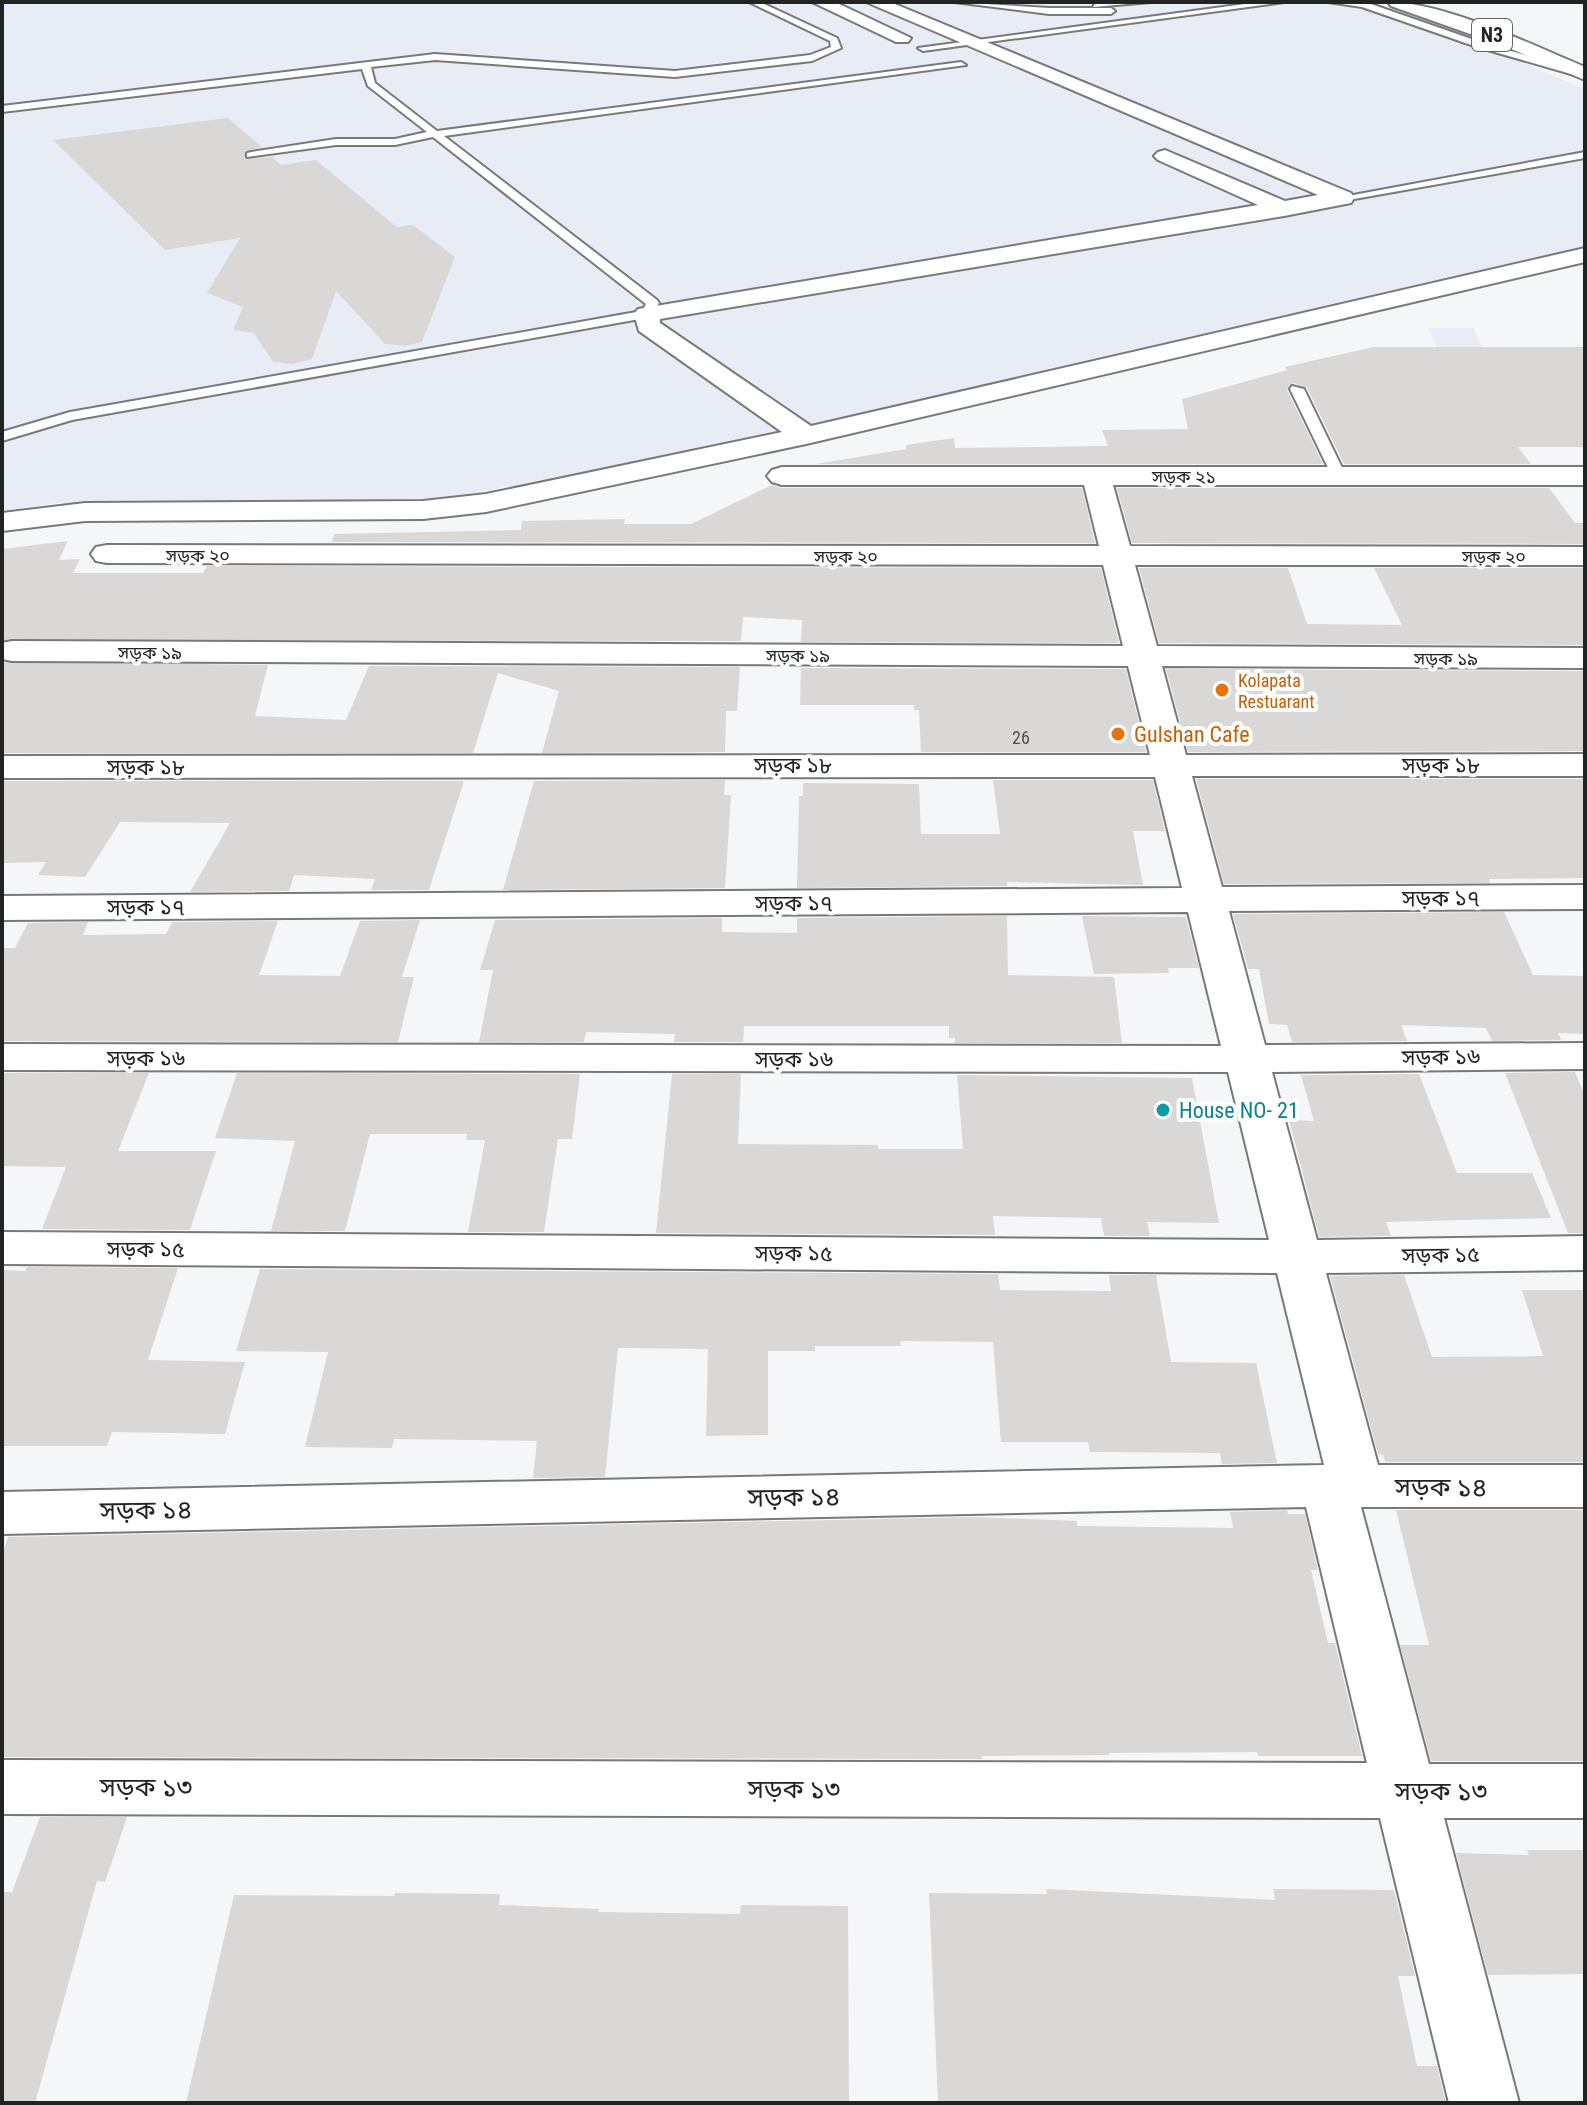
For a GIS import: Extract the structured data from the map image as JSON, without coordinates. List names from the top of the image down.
{
  "streets": {
    "main road": [
      "N3",
      "সড়ক ২১",
      "সড়ক ২০",
      "সড়ক ১৯",
      "সড়ক ১৮",
      "সড়ক ১৭",
      "সড়ক ১৬",
      "সড়ক ১৫",
      "সড়ক ১৪",
      "সড়ক ১৩"
    ]
  },
  "places": ["Kolapata Restuarant", "Gulshan Cafe", "House NO- 21"],
  "house_numbers": ["26"]
}
